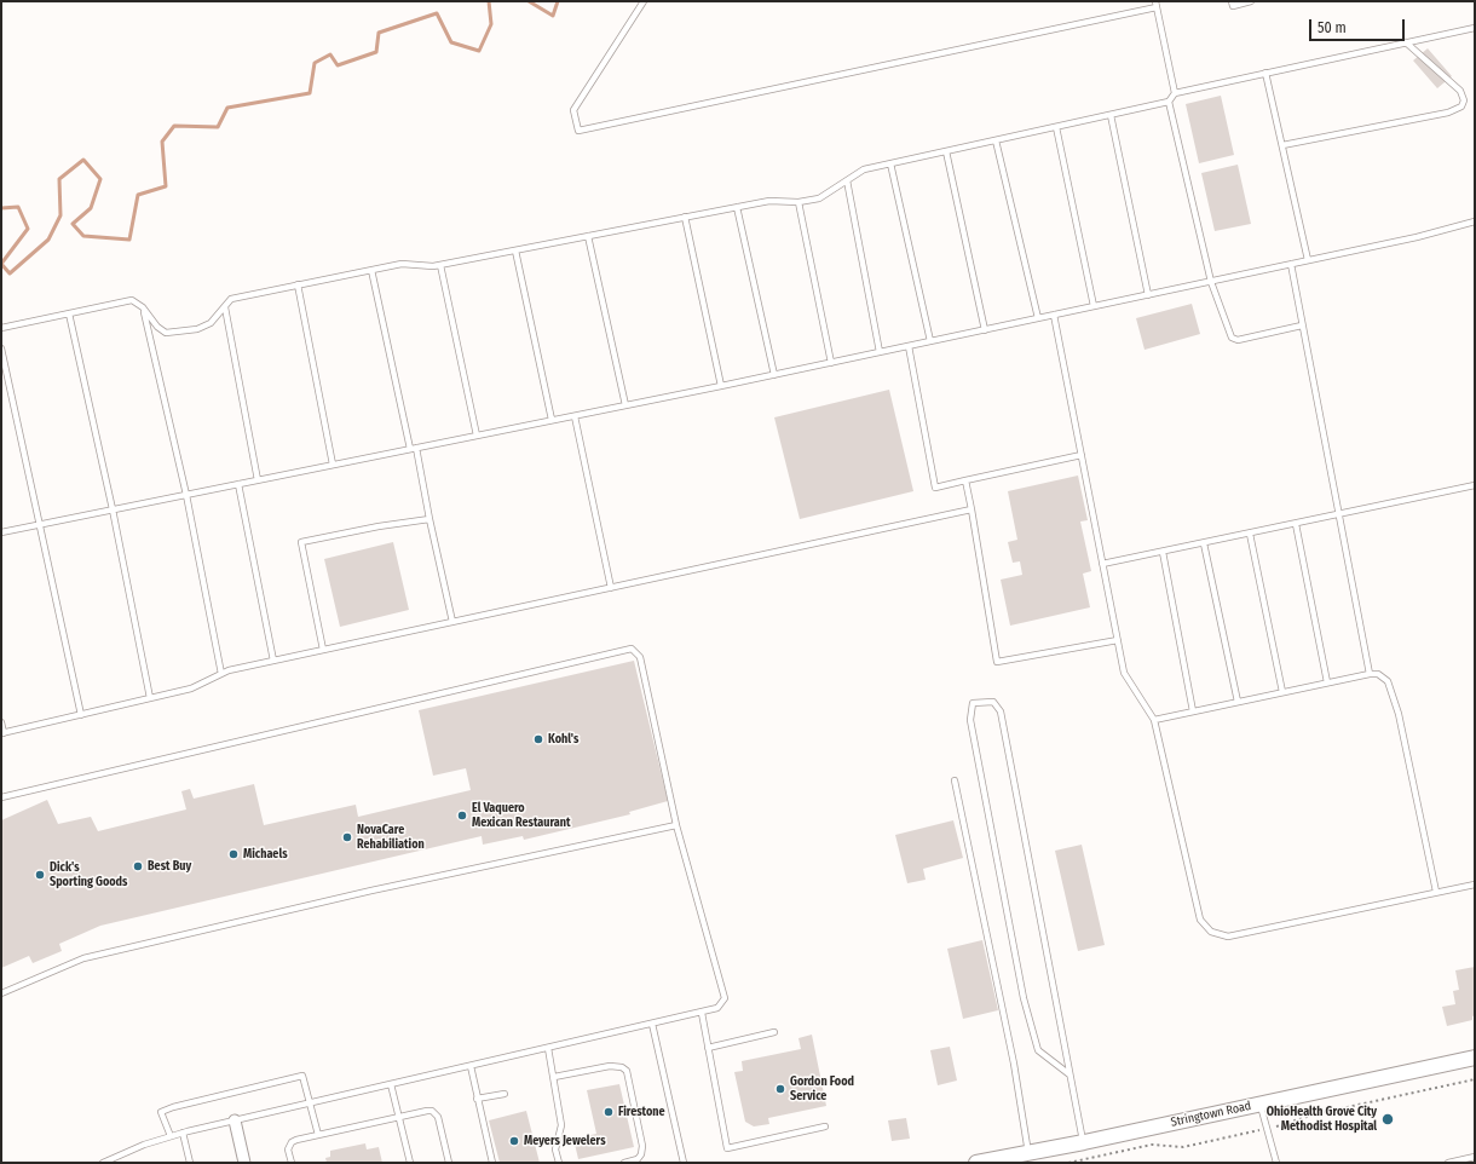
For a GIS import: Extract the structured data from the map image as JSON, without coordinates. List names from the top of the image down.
{
  "streets": {
    "main road": ["Stringtown Road"]
  },
  "places": [
    "Kohl's",
    "El Vaquero Mexican Restaurant",
    "NovaCare Rehabiliation",
    "Michaels",
    "Best Buy",
    "Dick's Sporting Goods",
    "Gordon Food Service",
    "Firestone",
    "OhioHealth Grove City Methodist Hospital",
    "Meyers Jewelers"
  ],
  "scale_bar": "50 m"
}
